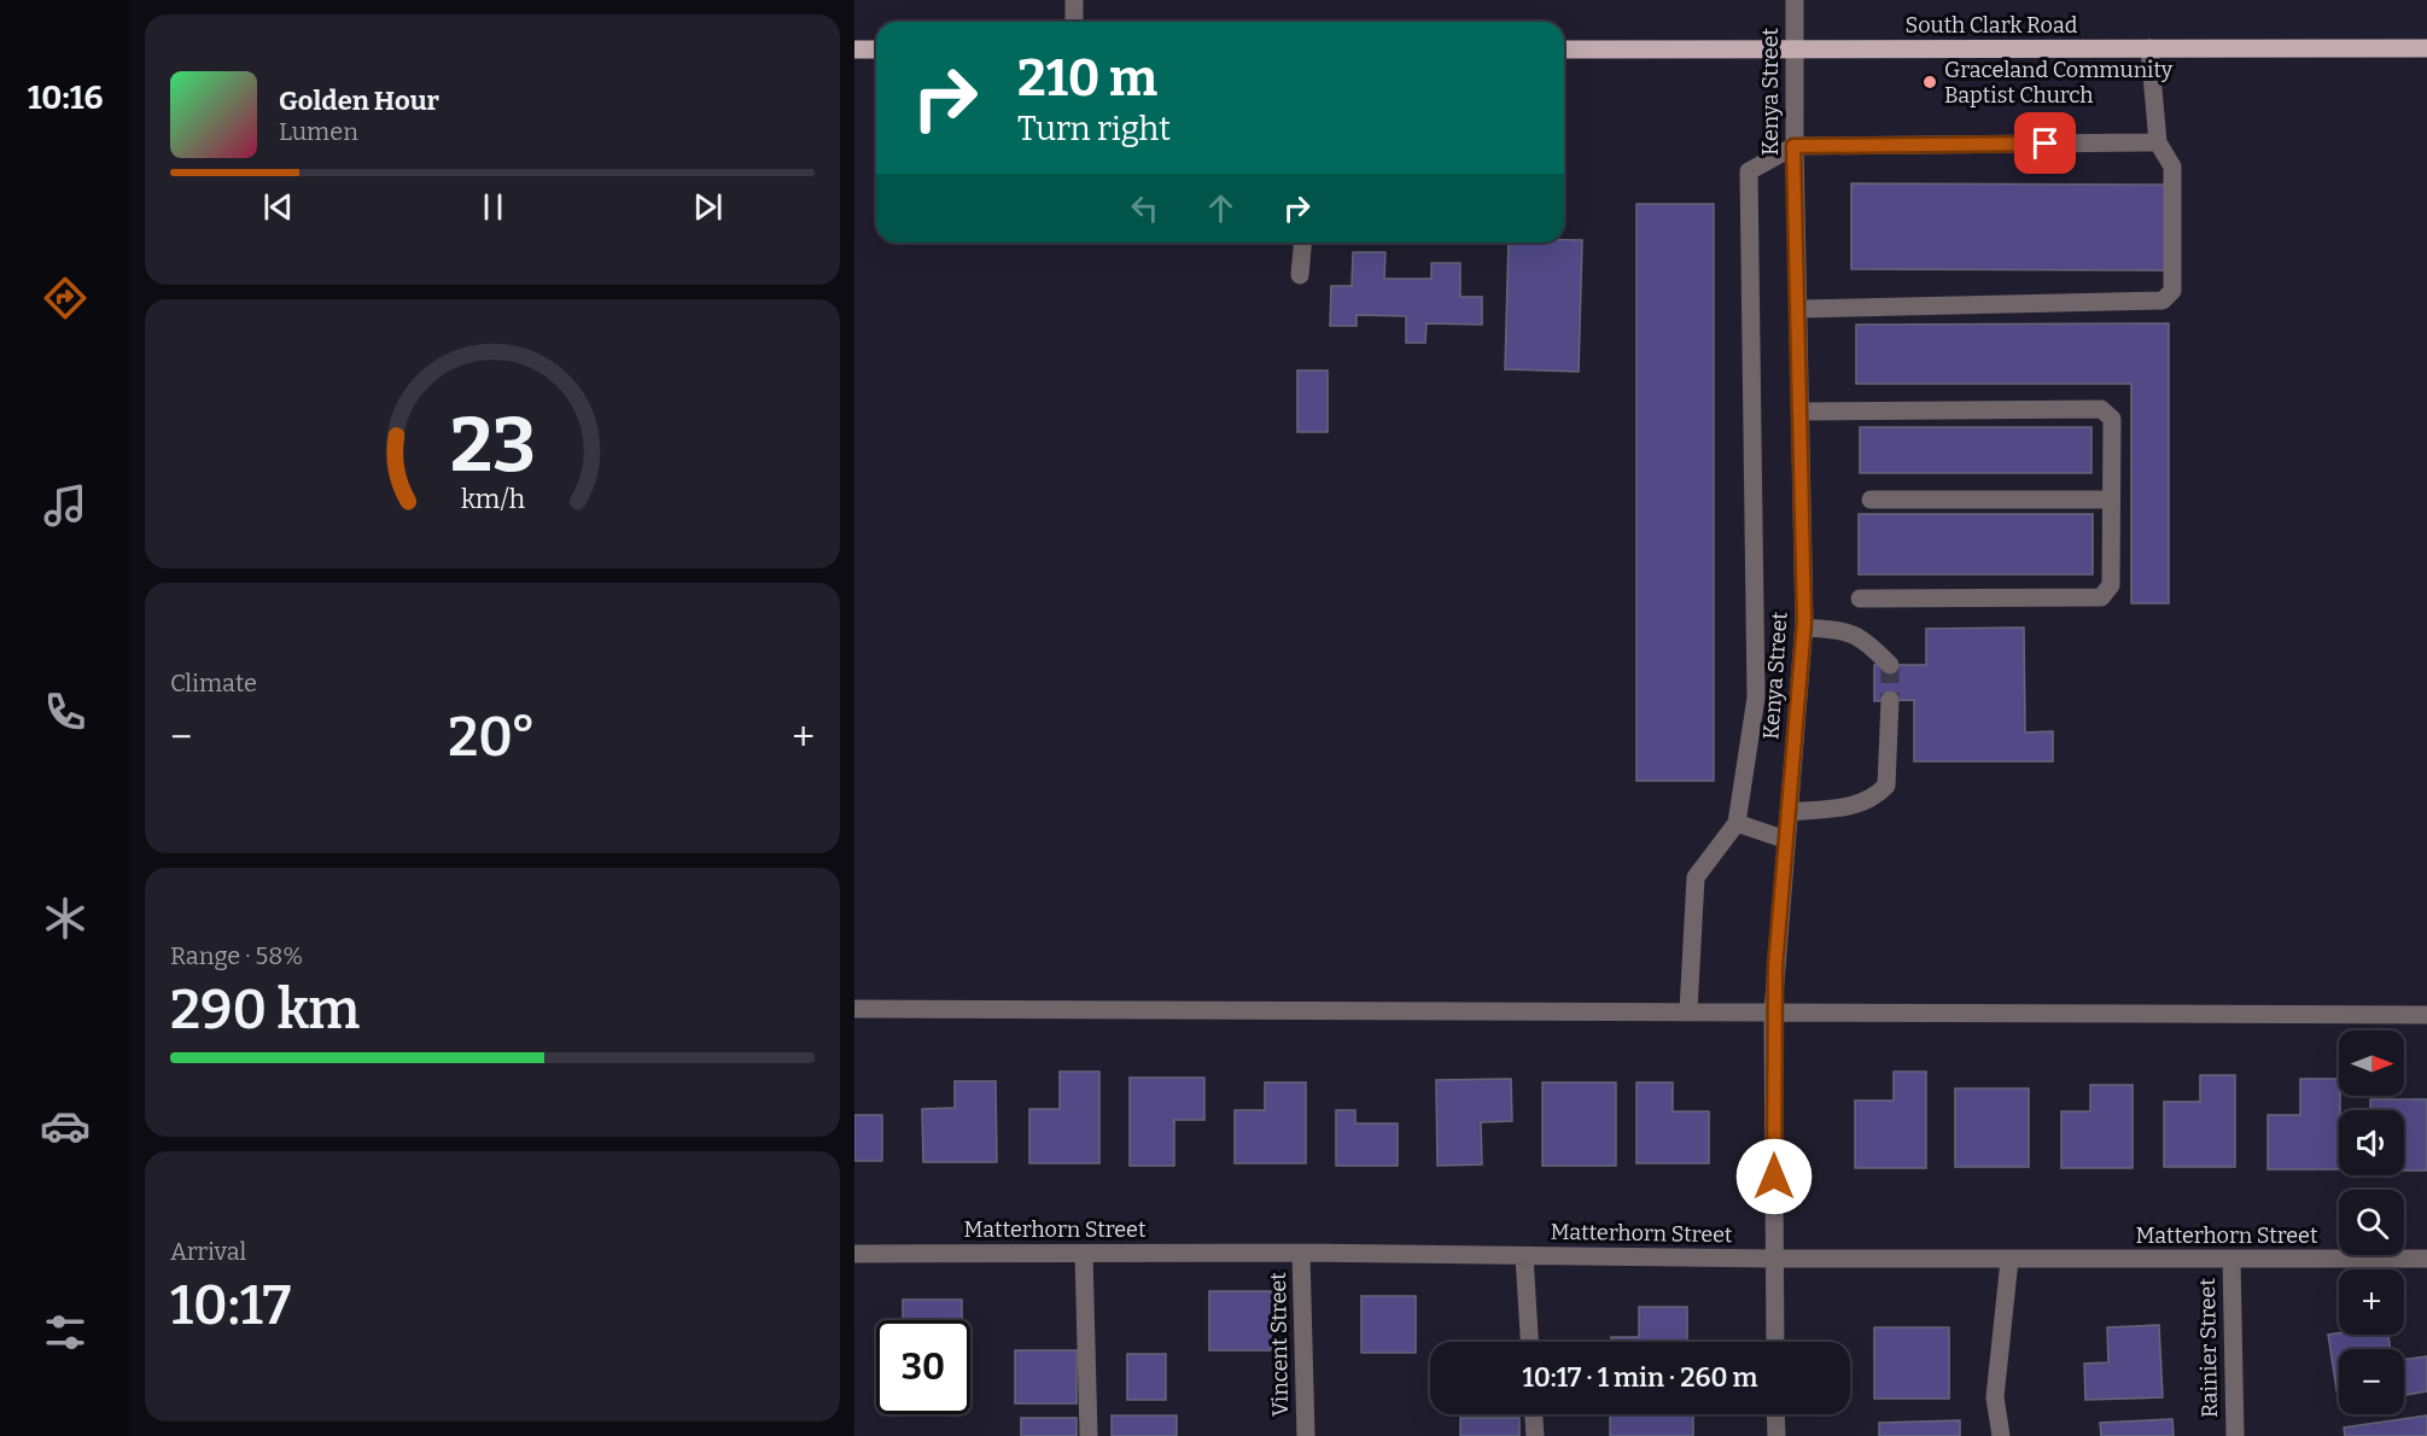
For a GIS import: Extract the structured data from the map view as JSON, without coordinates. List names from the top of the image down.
{
  "streets": {
    "main road": ["South Clark Road"],
    "street": [
      "Kenya Street",
      "Matterhorn Street",
      "Vincent Street",
      "Rainier Street"
    ]
  },
  "crossings": [
    ["South Clark Road", "Kenya Street"],
    ["Kenya Street", "Matterhorn Street"],
    ["Matterhorn Street", "Vincent Street"],
    ["Matterhorn Street", "Rainier Street"]
  ],
  "places": ["Graceland Community Baptist Church"],
  "north": "right",
  "page": {
    "tabs": "10:16",
    "turn": ["210 m", "Turn right"],
    "song": ["Golden Hour", "Lumen"],
    "tile": [
      "Climate",
      ["Range · 58%", "290 km"],
      ["Arrival", "10:17"]
    ],
    "heat": ["−", "20°", "+"],
    "map_buttons": ["+", "−"],
    "limit": "30",
    "trip": "10:17 · 1 min · 260 m",
    "gauge": ["23", "km/h"]
  }
}
